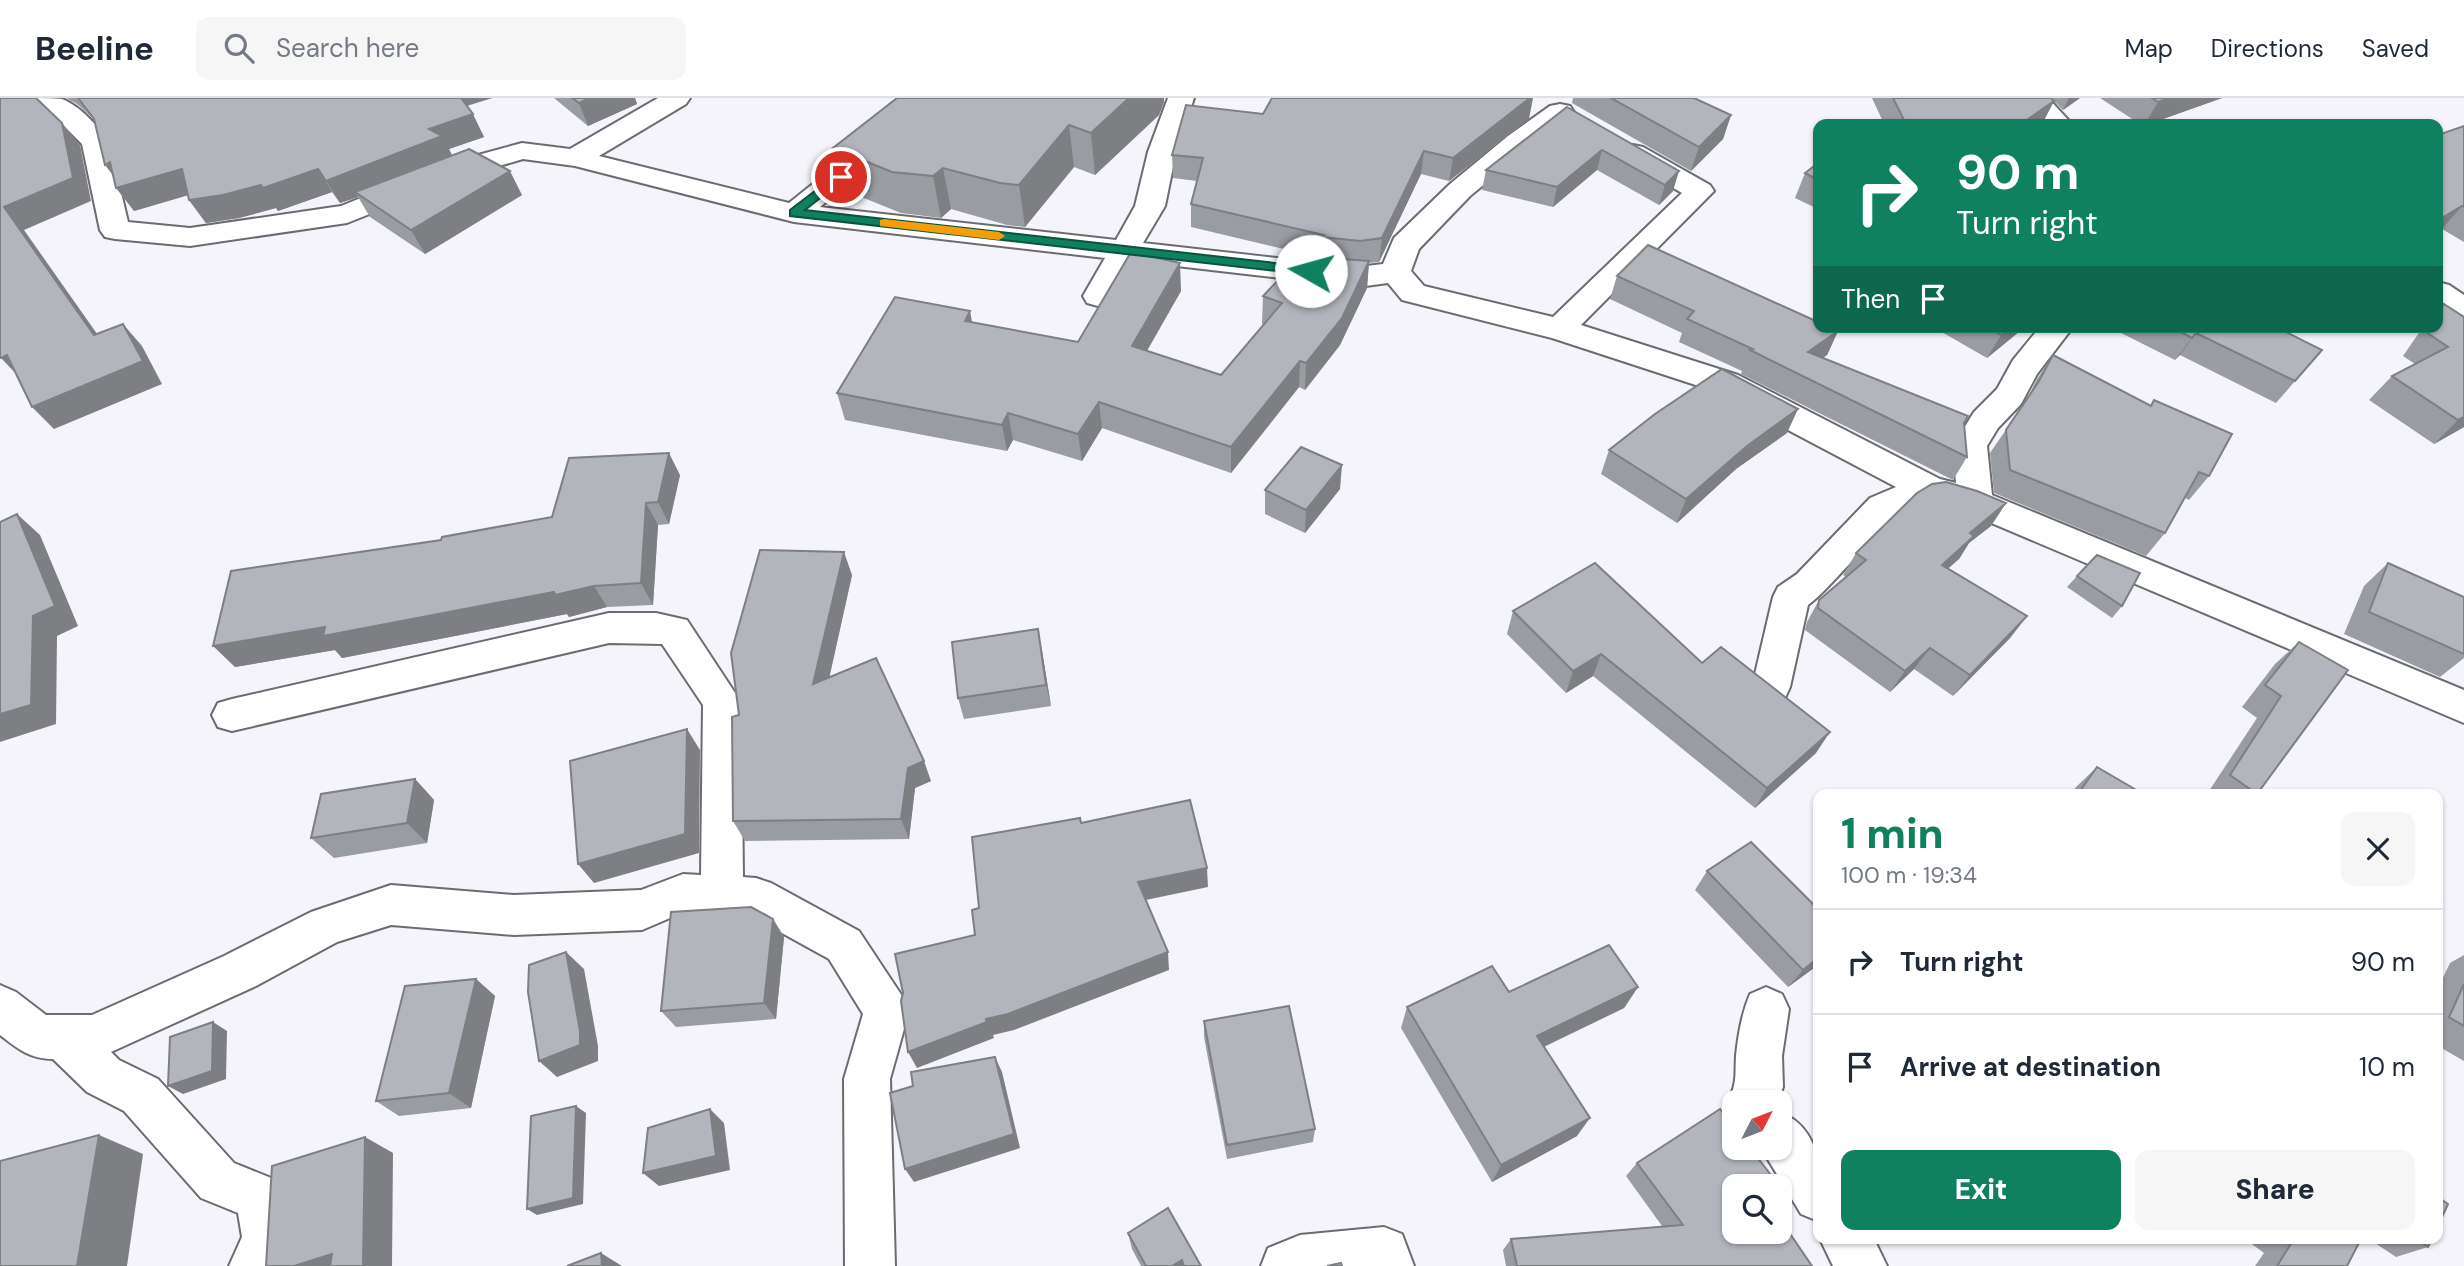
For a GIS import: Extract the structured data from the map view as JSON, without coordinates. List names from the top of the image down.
{
  "north": "top right",
  "page": {
    "header": "Beeline",
    "search": "Search here",
    "nav": ["Map", "Directions", "Saved"],
    "turn": ["90 m", "Turn right"],
    "then": "Then",
    "heading": ["1 min", "100 m · 19:34"],
    "list": [
      {
        "name": "Turn right",
        "value": "90 m"
      },
      {
        "name": "Arrive at destination",
        "value": "10 m"
      }
    ],
    "buttons": ["Exit", "Share"]
  }
}
